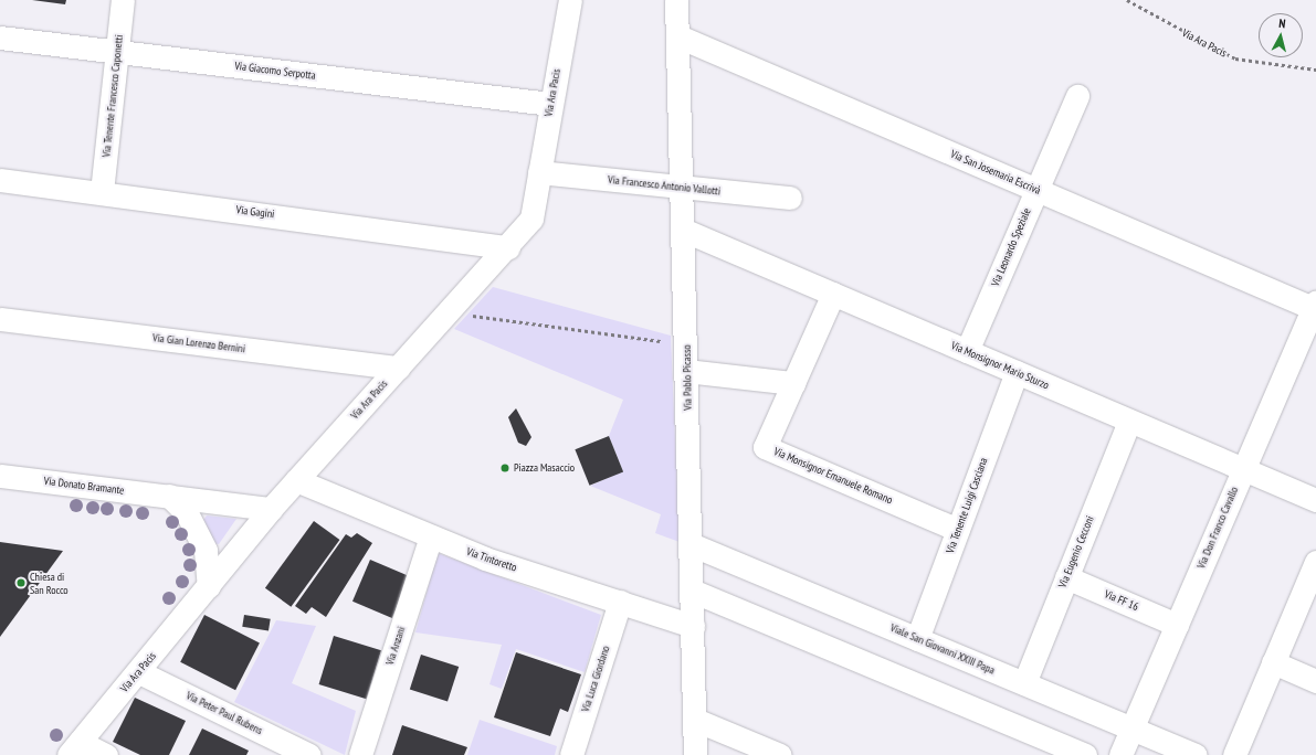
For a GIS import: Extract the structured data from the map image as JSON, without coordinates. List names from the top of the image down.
{
  "streets": {
    "street": [
      "Via Ara Pacis",
      "Via Giacomo Serpotta",
      "Via Tenente Francesco Caponetti",
      "Via San Josemaria Escrivà",
      "Via Francesco Antonio Vallotti",
      "Via Gagini",
      "Via Leonardo Speziale",
      "Via Gian Lorenzo Bernini",
      "Via Monsignor Mario Sturzo",
      "Via Pablo Picasso",
      "Via Monsignor Emanuele Romano",
      "Via Donato Bramante",
      "Via Tenente Luigi Casciana",
      "Via Don Franco Cavallo",
      "Via Eugenio Cecconi",
      "Via Tintoretto",
      "Via FF 16",
      "Via Anzani",
      "Viale San Giovanni XXIII Papa",
      "Via Luca Giordano",
      "Via Peter Paul Rubens"
    ]
  },
  "crossings": [
    ["Via Ara Pacis", "Via Giacomo Serpotta"],
    ["Via Ara Pacis", "Via Francesco Antonio Vallotti"],
    ["Via Ara Pacis", "Via Gagini"],
    ["Via Ara Pacis", "Via Gian Lorenzo Bernini"],
    ["Via Ara Pacis", "Via Donato Bramante"],
    ["Via Ara Pacis", "Via Tintoretto"],
    ["Via Ara Pacis", "Via Peter Paul Rubens"],
    ["Via Giacomo Serpotta", "Via Tenente Francesco Caponetti"],
    ["Via Tenente Francesco Caponetti", "Via Gagini"],
    ["Via San Josemaria Escrivà", "Via Leonardo Speziale"],
    ["Via San Josemaria Escrivà", "Via Pablo Picasso"],
    ["Via San Josemaria Escrivà", "Via Don Franco Cavallo"],
    ["Via Francesco Antonio Vallotti", "Via Pablo Picasso"],
    ["Via Leonardo Speziale", "Via Monsignor Mario Sturzo"],
    ["Via Monsignor Mario Sturzo", "Via Pablo Picasso"],
    ["Via Monsignor Mario Sturzo", "Via Monsignor Emanuele Romano"],
    ["Via Monsignor Mario Sturzo", "Via Tenente Luigi Casciana"],
    ["Via Monsignor Mario Sturzo", "Via Don Franco Cavallo"],
    ["Via Monsignor Mario Sturzo", "Via Eugenio Cecconi"],
    ["Via Pablo Picasso", "Via Tintoretto"],
    ["Via Pablo Picasso", "Viale San Giovanni XXIII Papa"],
    ["Via Monsignor Emanuele Romano", "Via Tenente Luigi Casciana"],
    ["Via Tenente Luigi Casciana", "Viale San Giovanni XXIII Papa"],
    ["Via Don Franco Cavallo", "Via FF 16"],
    ["Via Don Franco Cavallo", "Viale San Giovanni XXIII Papa"],
    ["Via Eugenio Cecconi", "Via FF 16"],
    ["Via Eugenio Cecconi", "Viale San Giovanni XXIII Papa"],
    ["Via Tintoretto", "Via Anzani"],
    ["Via Tintoretto", "Via Luca Giordano"]
  ],
  "places": ["Piazza Masaccio", "Chiesa di San Rocco"],
  "north": "top"
}
